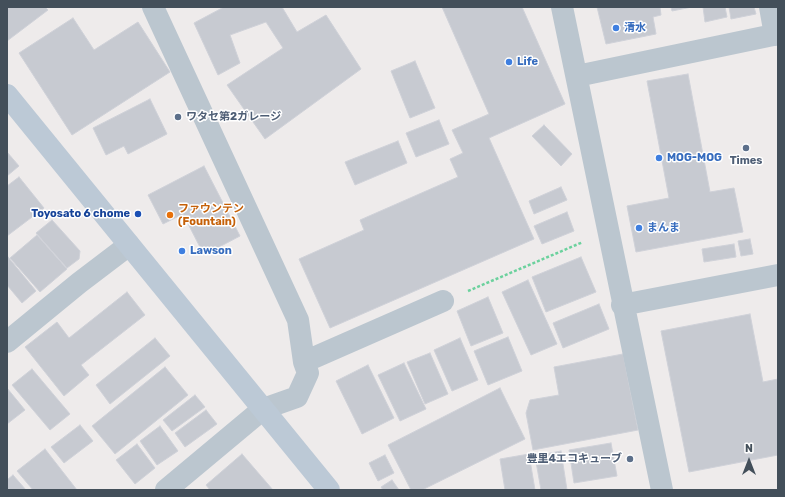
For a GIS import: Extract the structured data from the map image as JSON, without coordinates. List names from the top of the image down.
{
  "places": [
    "清水",
    "Life",
    "ワタセ第2ガレージ",
    "Times",
    "MOG-MOG",
    "Toyosato 6 chome",
    "ファウンテン (Fountain)",
    "まんま",
    "Lawson",
    "豊里4エコキューブ"
  ],
  "north": "top"
}
